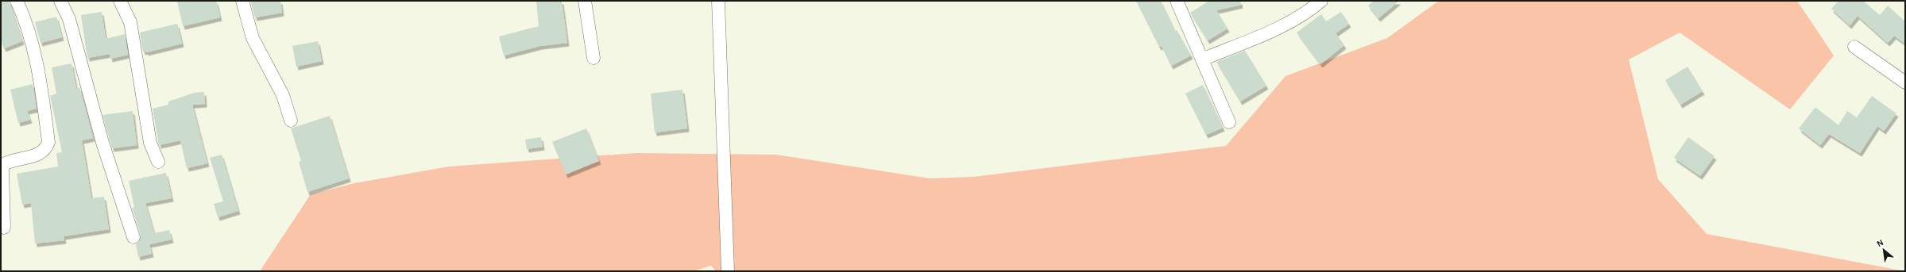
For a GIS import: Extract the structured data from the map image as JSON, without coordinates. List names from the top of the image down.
{
  "north": "top left"
}
